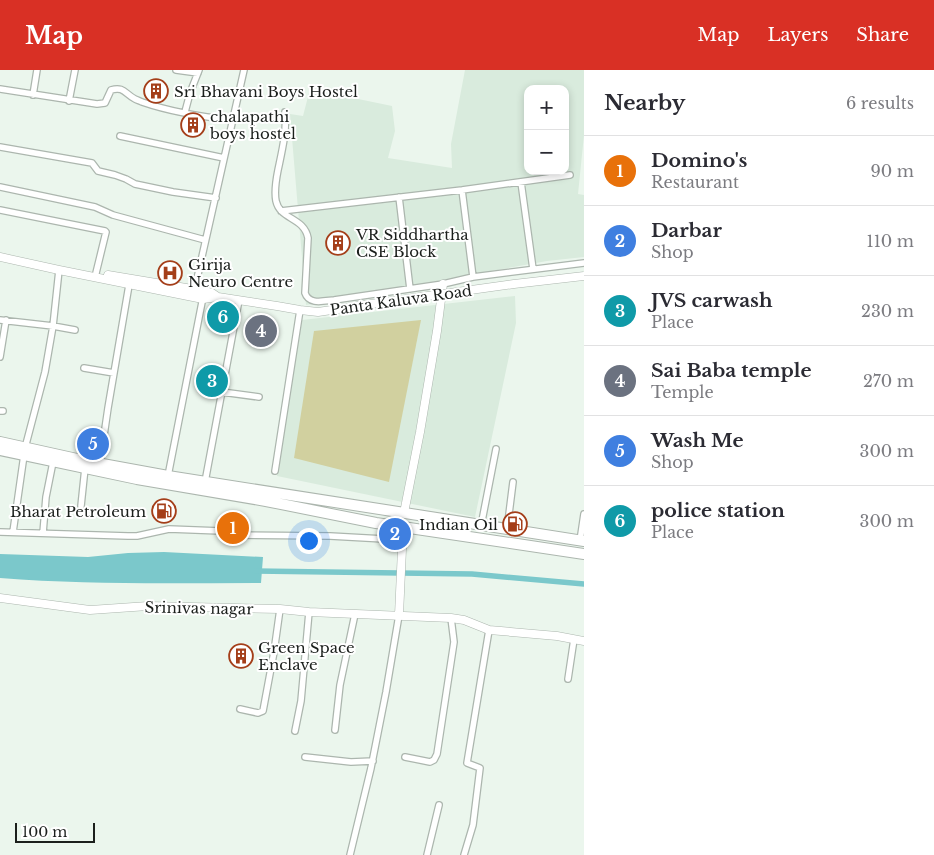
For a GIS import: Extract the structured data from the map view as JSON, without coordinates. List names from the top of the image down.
{
  "streets": {
    "street": ["Panta Kaluva Road", "Srinivas nagar"]
  },
  "places": {
    "building": [
      "Sri Bhavani Boys Hostel",
      "chalapathi boys hostel",
      "VR Siddhartha CSE Block",
      "Green Space Enclave"
    ],
    "hospital": ["Girija Neuro Centre"],
    "fuel station": ["Bharat Petroleum", "Indian Oil"]
  },
  "scale_bar": "100 m",
  "page": {
    "header": "Map",
    "nav": ["Map", "Layers", "Share"],
    "heading": ["Nearby", "6 results"],
    "map_buttons": ["+", "−"],
    "list": [
      {
        "mark": "1",
        "name": "Domino's",
        "note": "Restaurant",
        "value": "90 m"
      },
      {
        "mark": "2",
        "name": "Darbar",
        "note": "Shop",
        "value": "110 m"
      },
      {
        "mark": "3",
        "name": "JVS carwash",
        "note": "Place",
        "value": "230 m"
      },
      {
        "mark": "4",
        "name": "Sai Baba temple",
        "note": "Temple",
        "value": "270 m"
      },
      {
        "mark": "5",
        "name": "Wash Me",
        "note": "Shop",
        "value": "300 m"
      },
      {
        "mark": "6",
        "name": "police station",
        "note": "Place",
        "value": "300 m"
      }
    ],
    "pins": [
      "6",
      "4",
      "3",
      "5",
      "1",
      "2"
    ],
    "scale": "100 m"
  }
}
